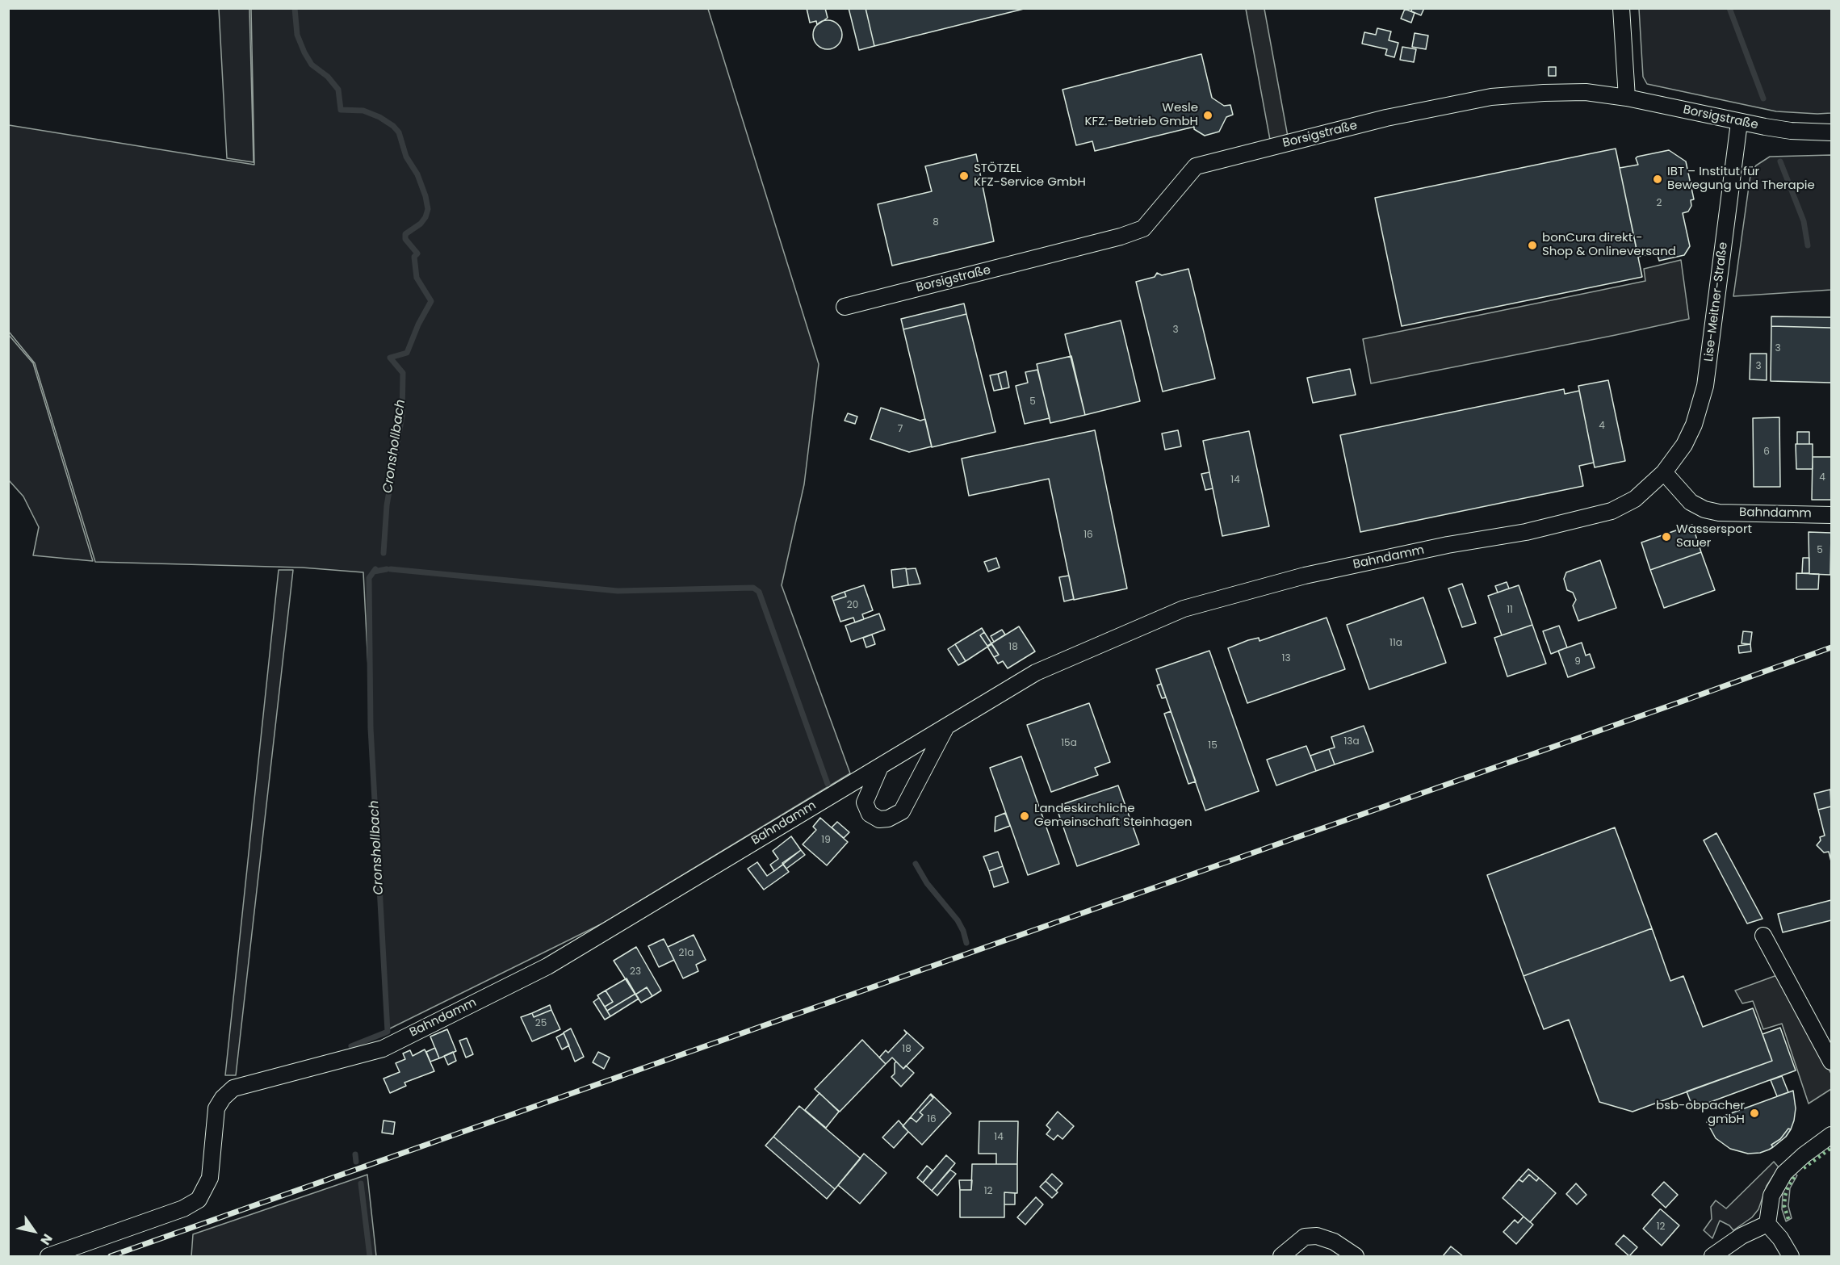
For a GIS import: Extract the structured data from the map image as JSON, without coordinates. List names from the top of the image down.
{
  "streets": {
    "street": ["Borsigstraße", "Lise-Meitner-Straße", "Bahndamm"]
  },
  "crossings": [
    ["Borsigstraße", "Lise-Meitner-Straße"],
    ["Lise-Meitner-Straße", "Bahndamm"]
  ],
  "water": ["Cronshollbach"],
  "places": [
    "Wesle KFZ.-Betrieb GmbH",
    "STÖTZEL KFZ-Service GmbH",
    "IBT – Institut für Bewegung und Therapie",
    "bonCura direkt - Shop & Onlineversand",
    "Wassersport Sauer",
    "Landeskirchliche Gemeinschaft Steinhagen",
    "bsb-obpacher gmbH"
  ],
  "house_numbers": [
    "2",
    "8",
    "3",
    "3",
    "3",
    "5",
    "4",
    "7",
    "6",
    "4",
    "14",
    "16",
    "5",
    "20",
    "11",
    "11a",
    "18",
    "13",
    "9",
    "13a",
    "15a",
    "15",
    "19",
    "21a",
    "23",
    "25",
    "18",
    "16",
    "14",
    "12",
    "12"
  ],
  "north": "bottom right"
}
